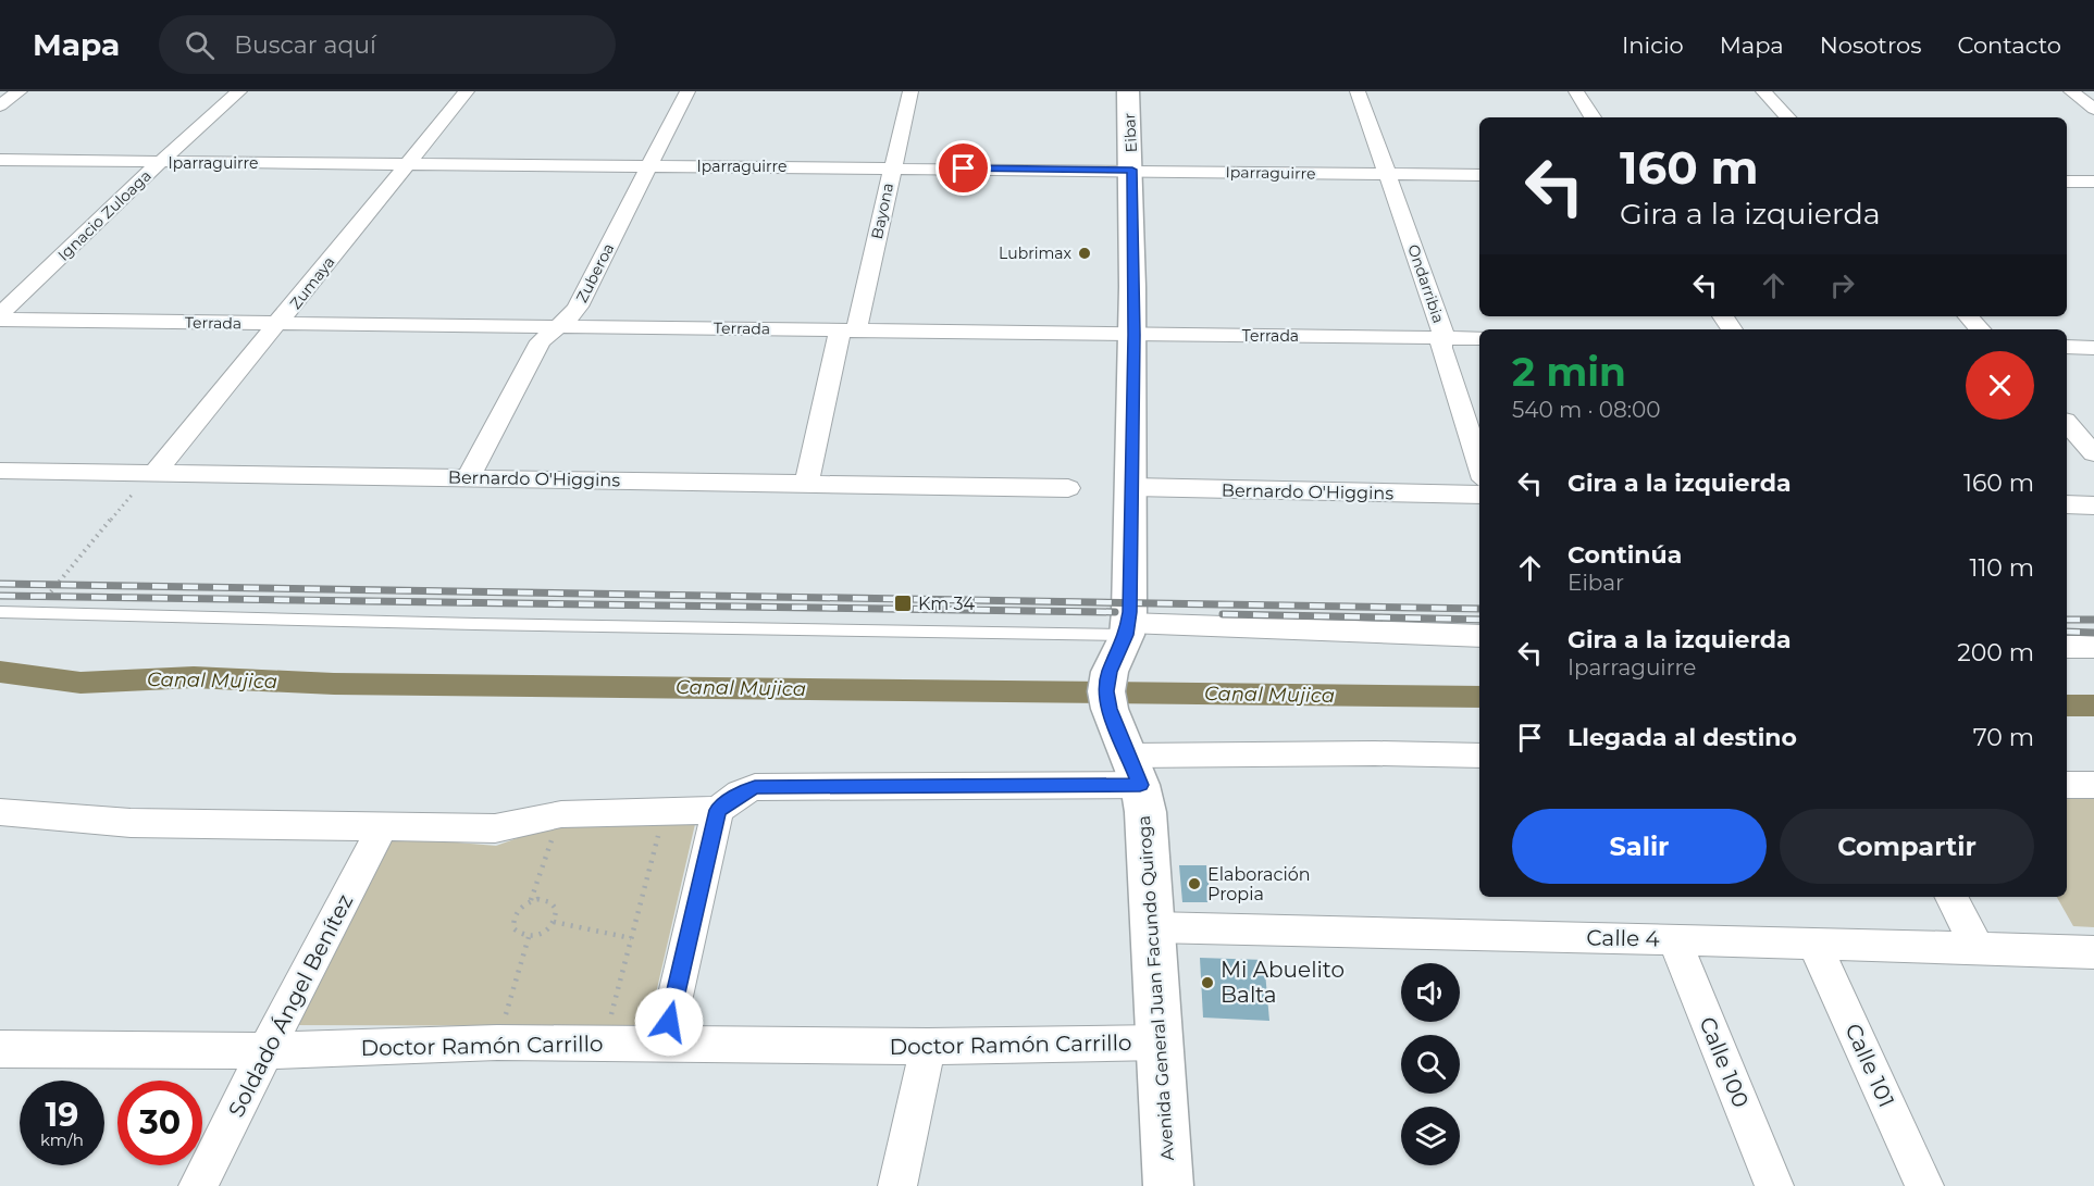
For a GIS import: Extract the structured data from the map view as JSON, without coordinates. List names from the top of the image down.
{
  "streets": {
    "street": [
      "Eibar",
      "Iparraguirre",
      "Bayona",
      "Ignacio Zuloaga",
      "Zuberoa",
      "Zumaya",
      "Ondarribia",
      "Terrada",
      "Bernardo O'Higgins",
      "Calle 4",
      "Avenida General Juan Facundo Quiroga",
      "Soldado Ángel Benítez",
      "Doctor Ramón Carrillo",
      "Calle 100",
      "Calle 101"
    ]
  },
  "crossings": [
    ["Eibar", "Iparraguirre"],
    ["Eibar", "Terrada"],
    ["Eibar", "Bernardo O'Higgins"],
    ["Eibar", "Avenida General Juan Facundo Quiroga"],
    ["Iparraguirre", "Bayona"],
    ["Iparraguirre", "Ignacio Zuloaga"],
    ["Iparraguirre", "Zuberoa"],
    ["Iparraguirre", "Zumaya"],
    ["Iparraguirre", "Ondarribia"],
    ["Bayona", "Terrada"],
    ["Bayona", "Bernardo O'Higgins"],
    ["Zuberoa", "Terrada"],
    ["Zuberoa", "Bernardo O'Higgins"],
    ["Zumaya", "Terrada"],
    ["Zumaya", "Bernardo O'Higgins"],
    ["Ondarribia", "Terrada"],
    ["Bernardo O'Higgins", "Avenida General Juan Facundo Quiroga"],
    ["Calle 4", "Avenida General Juan Facundo Quiroga"],
    ["Calle 4", "Calle 100"],
    ["Calle 4", "Calle 101"],
    ["Avenida General Juan Facundo Quiroga", "Doctor Ramón Carrillo"],
    ["Soldado Ángel Benítez", "Doctor Ramón Carrillo"]
  ],
  "water": ["Canal Mujica"],
  "places": {
    "other": ["Lubrimax", "Elaboración Propia", "Mi Abuelito Balta"],
    "transit": ["Km 34"]
  },
  "page": {
    "header": "Mapa",
    "search": "Buscar aquí",
    "nav": [
      "Inicio",
      "Mapa",
      "Nosotros",
      "Contacto"
    ],
    "turn": ["160 m", "Gira a la izquierda"],
    "heading": ["2 min", "540 m · 08:00"],
    "list": [
      {
        "name": "Gira a la izquierda",
        "value": "160 m"
      },
      {
        "name": "Continúa",
        "note": "Eibar",
        "value": "110 m"
      },
      {
        "name": "Gira a la izquierda",
        "note": "Iparraguirre",
        "value": "200 m"
      },
      {
        "name": "Llegada al destino",
        "value": "70 m"
      }
    ],
    "buttons": ["Salir", "Compartir"],
    "speed": "19 km/h",
    "limit": "30"
  }
}
